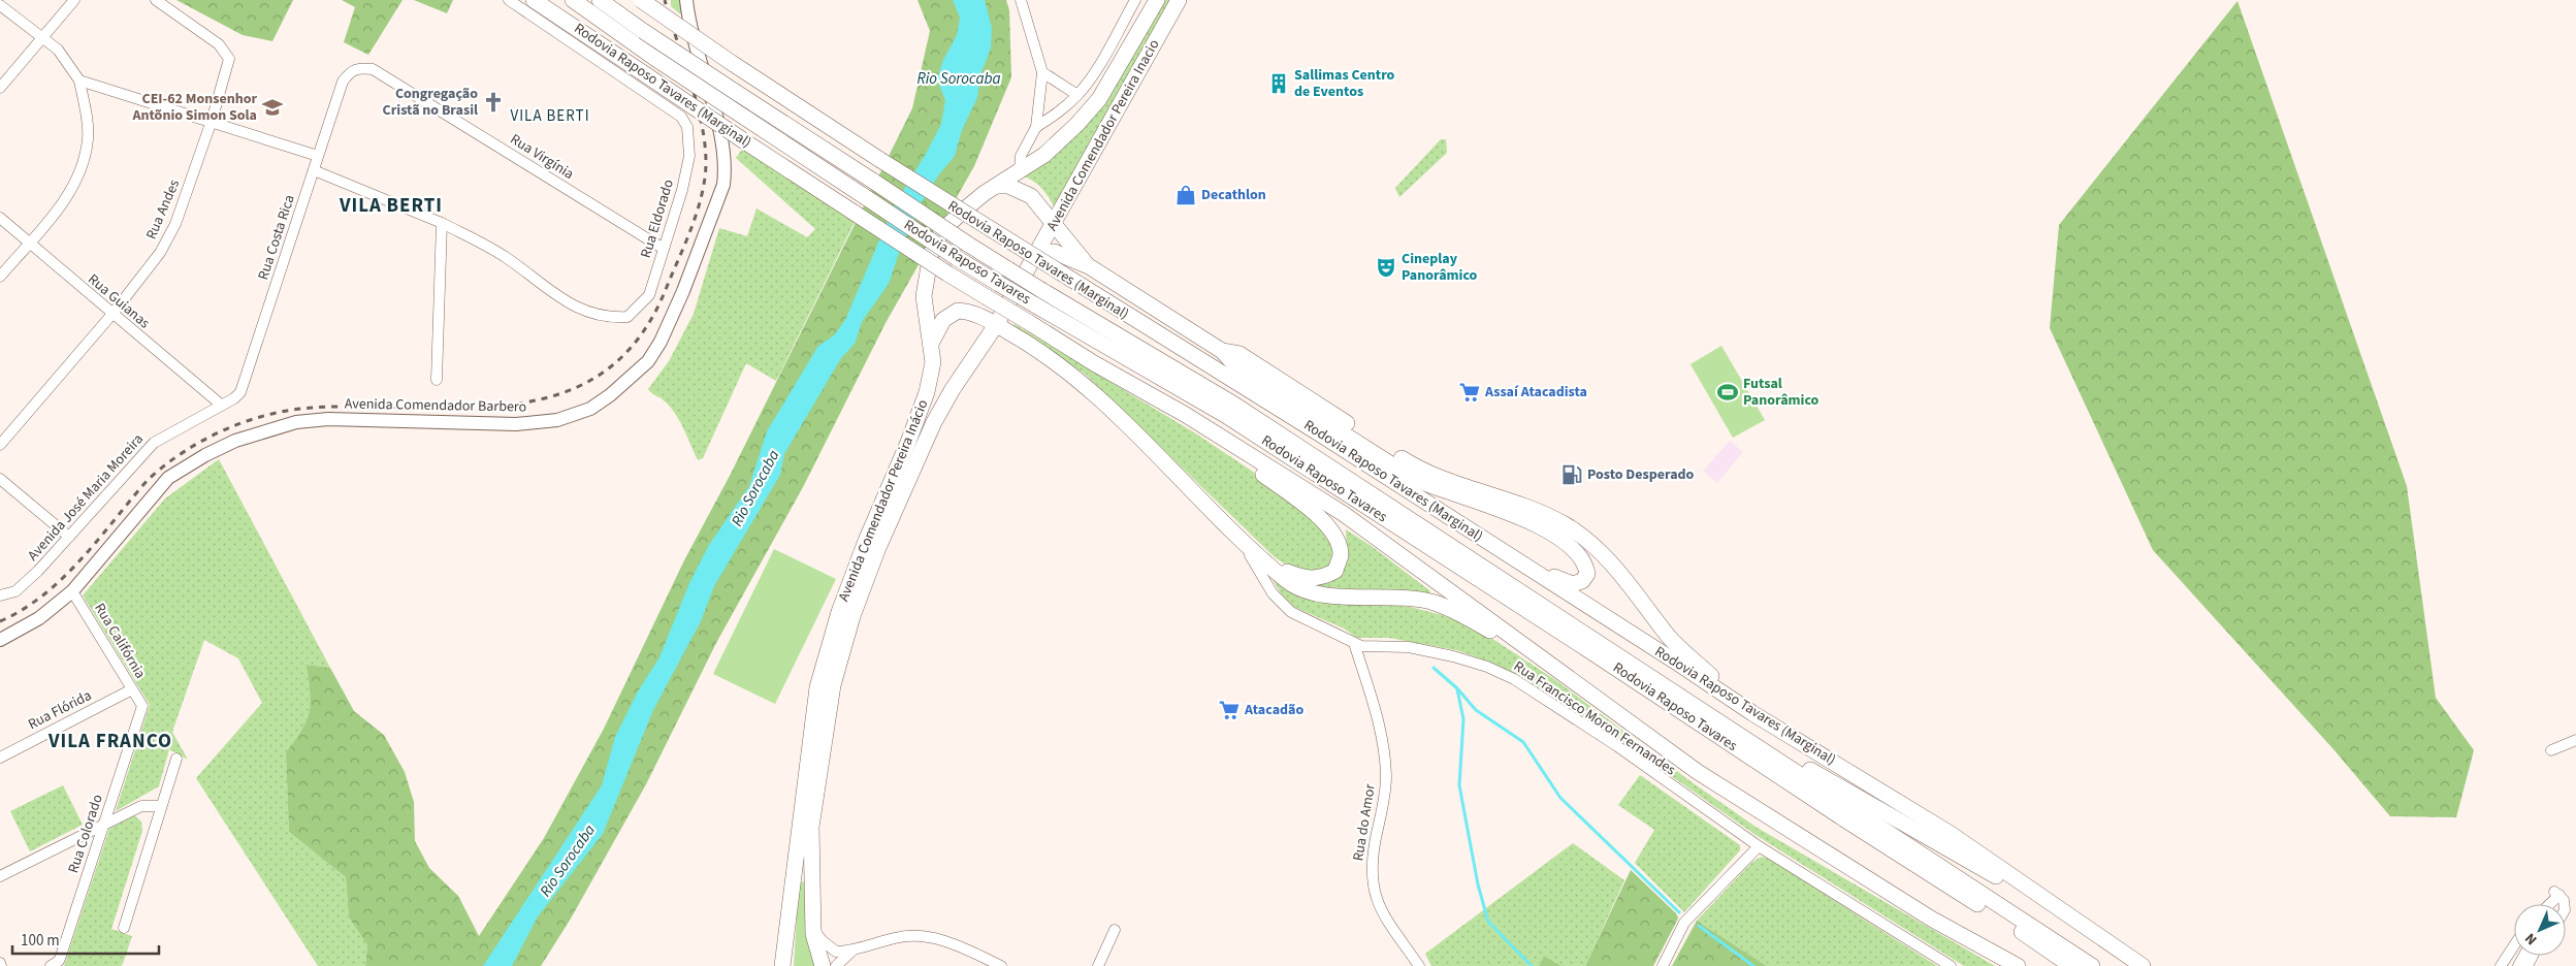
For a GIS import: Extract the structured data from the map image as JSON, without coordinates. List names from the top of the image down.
{
  "streets": {
    "highway": [
      "Rodovia Raposo Tavares (Marginal)",
      "Avenida Comendador Pereira Inacio",
      "Rodovia Raposo Tavares",
      "Avenida Comendador Pereira Inácio"
    ],
    "main road": ["Avenida Comendador Barbero"],
    "street": [
      "Rua Virgínia",
      "Rua Andes",
      "Rua Eldorado",
      "Rua Costa Rica",
      "Rua Guianas",
      "Avenida José Maria Moreira",
      "Rua Califórnia",
      "Rua Flórida",
      "Rua Francisco Moron Fernandes",
      "Rua do Amor",
      "Rua Colorado"
    ]
  },
  "crossings": [
    ["Rodovia Raposo Tavares (Marginal)", "Rodovia Raposo Tavares"],
    ["Avenida Comendador Pereira Inacio", "Avenida Comendador Pereira Inácio"],
    ["Rua Virgínia", "Rua Eldorado"],
    ["Rua Virgínia", "Rua Costa Rica"],
    ["Rua Andes", "Rua Guianas"],
    ["Rua Eldorado", "Rua Costa Rica"],
    ["Rua Costa Rica", "Rua Guianas"],
    ["Rua Costa Rica", "Avenida José Maria Moreira"],
    ["Rua Guianas", "Avenida José Maria Moreira"],
    ["Avenida Comendador Barbero", "Rua Califórnia"],
    ["Rua Califórnia", "Rua Flórida"],
    ["Rua Califórnia", "Rua Colorado"],
    ["Rua Francisco Moron Fernandes", "Rua do Amor"]
  ],
  "districts": ["VILA BERTI", "VILA BERTI", "VILA FRANCO"],
  "water": ["Rio Sorocaba"],
  "places": {
    "building": ["Sallimas Centro de Eventos"],
    "church": ["Congregação Cristã no Brasil"],
    "school or university": ["CEI-62 Monsenhor Antõnio Simon Sola"],
    "shop": ["Decathlon"],
    "theatre": ["Cineplay Panorâmico"],
    "supermarket": ["Assaí Atacadista", "Atacadão"],
    "sports": ["Futsal Panorâmico"],
    "fuel station": ["Posto Desperado"]
  },
  "scale_bar": "100 m",
  "north": "bottom left"
}
